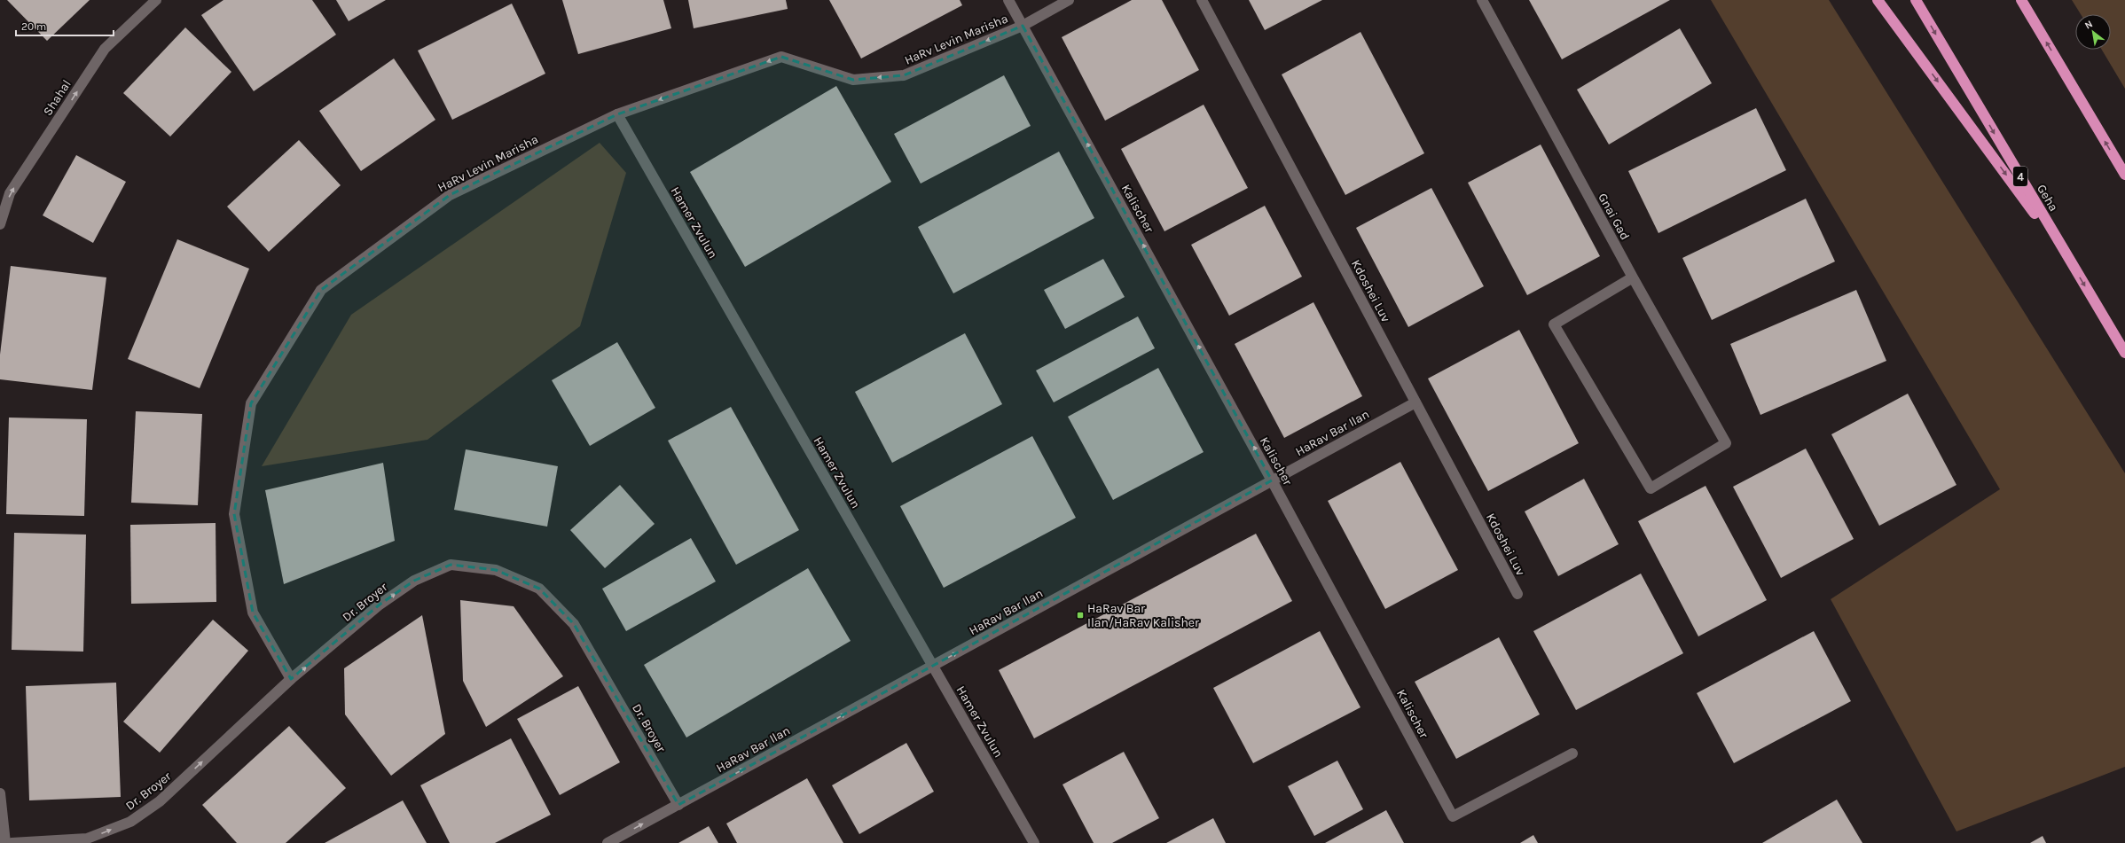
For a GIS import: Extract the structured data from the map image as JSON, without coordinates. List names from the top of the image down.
{
  "streets": {
    "highway": ["4", "Geha"],
    "street": [
      "HaRv Levin Marisha",
      "Shahal",
      "Kalischer",
      "Gnai Gad",
      "Hamer Zvulun",
      "Kdoshei Luv",
      "HaRav Bar Ilan",
      "Dr. Broyer"
    ]
  },
  "crossings": [
    ["HaRv Levin Marisha", "Kalischer"],
    ["HaRv Levin Marisha", "Hamer Zvulun"],
    ["HaRv Levin Marisha", "Dr. Broyer"],
    ["Kalischer", "HaRav Bar Ilan"],
    ["Hamer Zvulun", "HaRav Bar Ilan"],
    ["Kdoshei Luv", "HaRav Bar Ilan"],
    ["HaRav Bar Ilan", "Dr. Broyer"]
  ],
  "one_way": ["Shahal", "Kalischer", "HaRav Bar Ilan"],
  "places": {
    "transit": ["HaRav Bar Ilan/HaRav Kalisher"]
  },
  "scale_bar": "20 m",
  "north": "top left"
}
